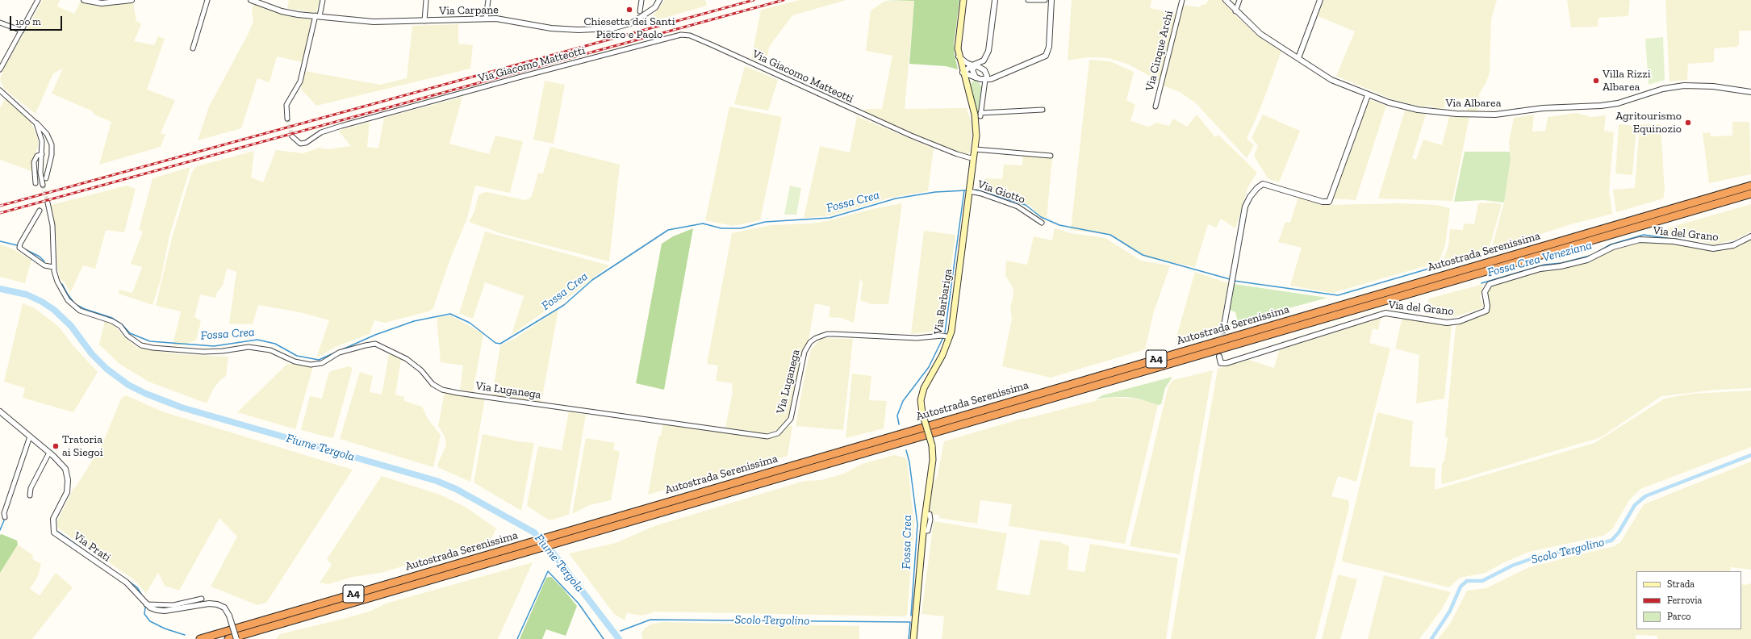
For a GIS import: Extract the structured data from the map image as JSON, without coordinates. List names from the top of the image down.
{
  "streets": {
    "highway": ["Autostrada Serenissima", "A4"],
    "main road": ["Via Barbariga"],
    "street": [
      "Via Carpane",
      "Via Cinque Archi",
      "Via Giacomo Matteotti",
      "Via Albarea",
      "Via Giotto",
      "Via del Grano",
      "Via Luganega",
      "Via Prati"
    ]
  },
  "crossings": [
    ["Via Giacomo Matteotti", "Via Barbariga"],
    ["Via Giotto", "Via Barbariga"],
    ["Via Barbariga", "Via Luganega"]
  ],
  "water": [
    "Fossa Crea",
    "Fossa Crea Veneziana",
    "Fiume Tergola",
    "Scolo Tergolino"
  ],
  "places": [
    "Chiesetta dei Santi Pietro e Paolo",
    "Villa Rizzi Albarea",
    "Agritourismo Equinozio",
    "Tratoria ai Siegoi"
  ],
  "legend": ["Strada", "Ferrovia", "Parco"],
  "scale_bar": "100 m"
}
